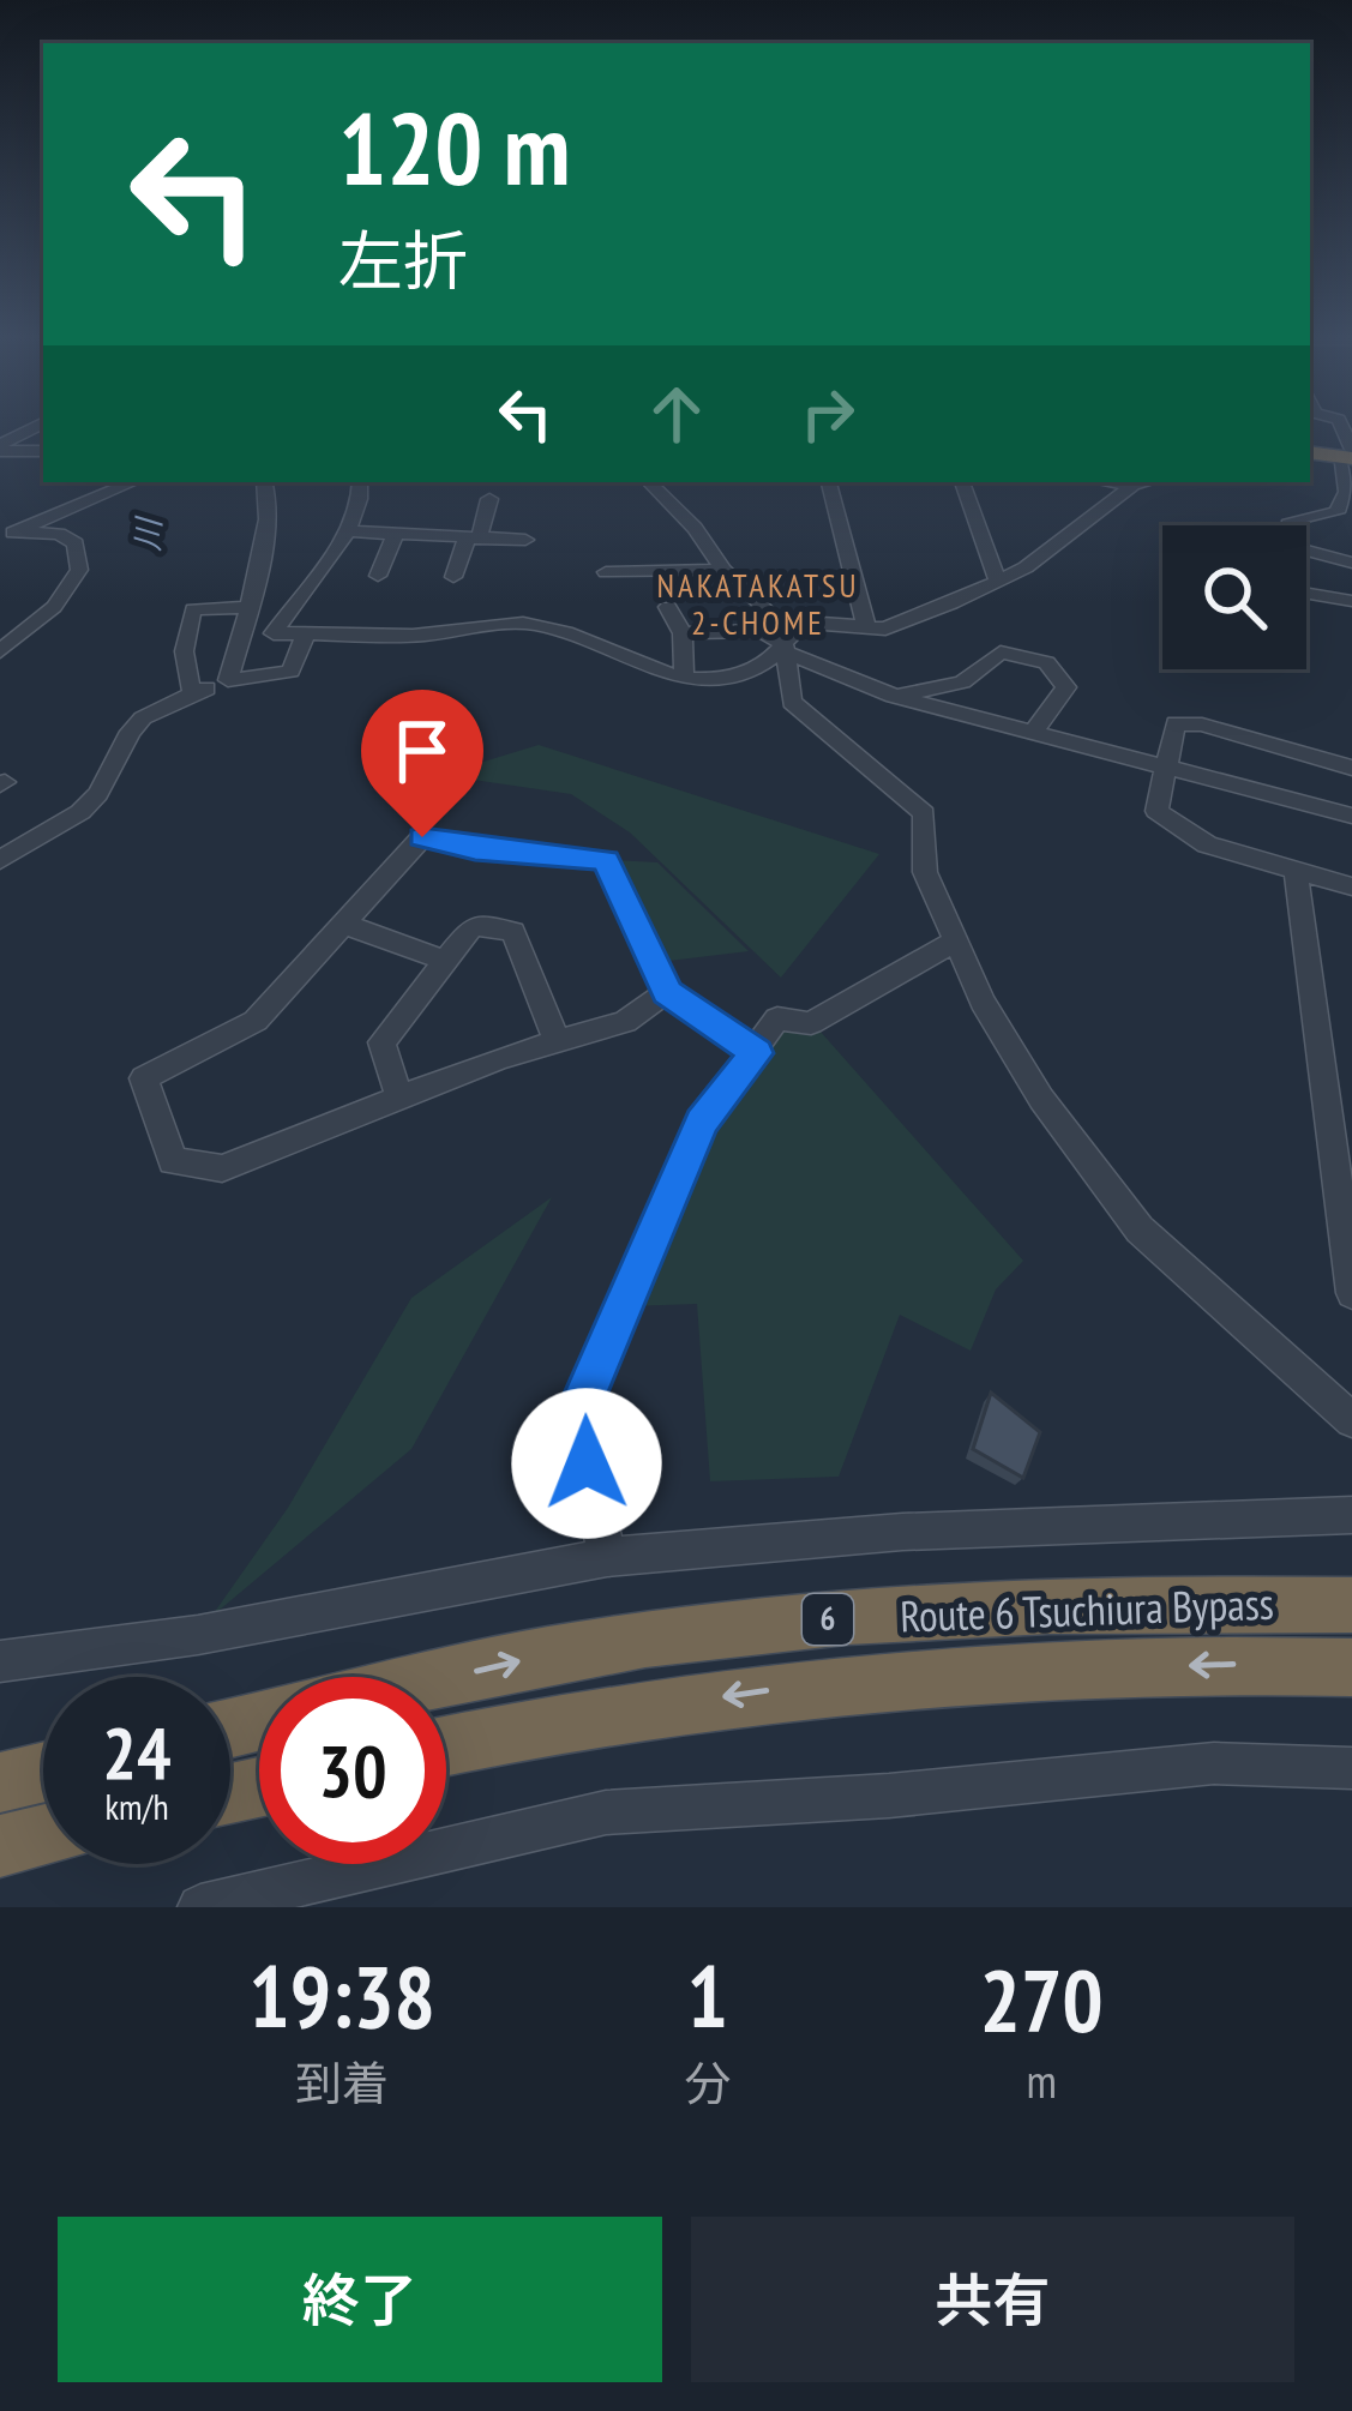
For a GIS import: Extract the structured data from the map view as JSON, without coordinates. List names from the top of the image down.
{
  "streets": {
    "highway": ["Route 6 Tsuchiura Bypass", "6"]
  },
  "districts": ["NAKATAKATSU 2-CHOME"],
  "water": ["川"],
  "page": {
    "turn": ["120 m", "左折"],
    "speed": "24 km/h",
    "limit": "30",
    "eta": [
      "19:38",
      "到着",
      "1",
      "分",
      "270",
      "m"
    ],
    "buttons": ["終了", "共有"]
  }
}
